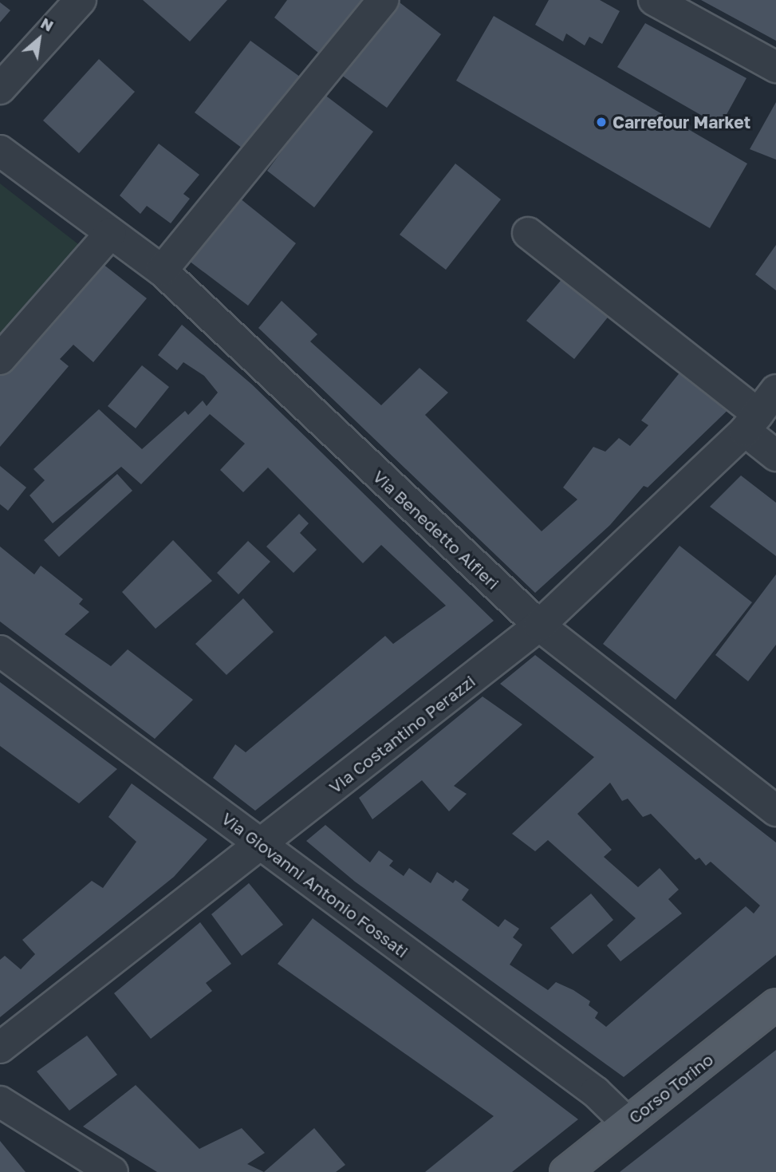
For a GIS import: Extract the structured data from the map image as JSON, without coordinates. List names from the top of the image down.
{
  "streets": {
    "main road": ["Corso Torino"],
    "street": ["Via Benedetto Alfieri", "Via Costantino Perazzi", "Via Giovanni Antonio Fossati"]
  },
  "crossings": [
    ["Via Benedetto Alfieri", "Via Costantino Perazzi"],
    ["Via Costantino Perazzi", "Via Giovanni Antonio Fossati"],
    ["Via Giovanni Antonio Fossati", "Corso Torino"]
  ],
  "places": ["Carrefour Market"],
  "north": "top right"
}
